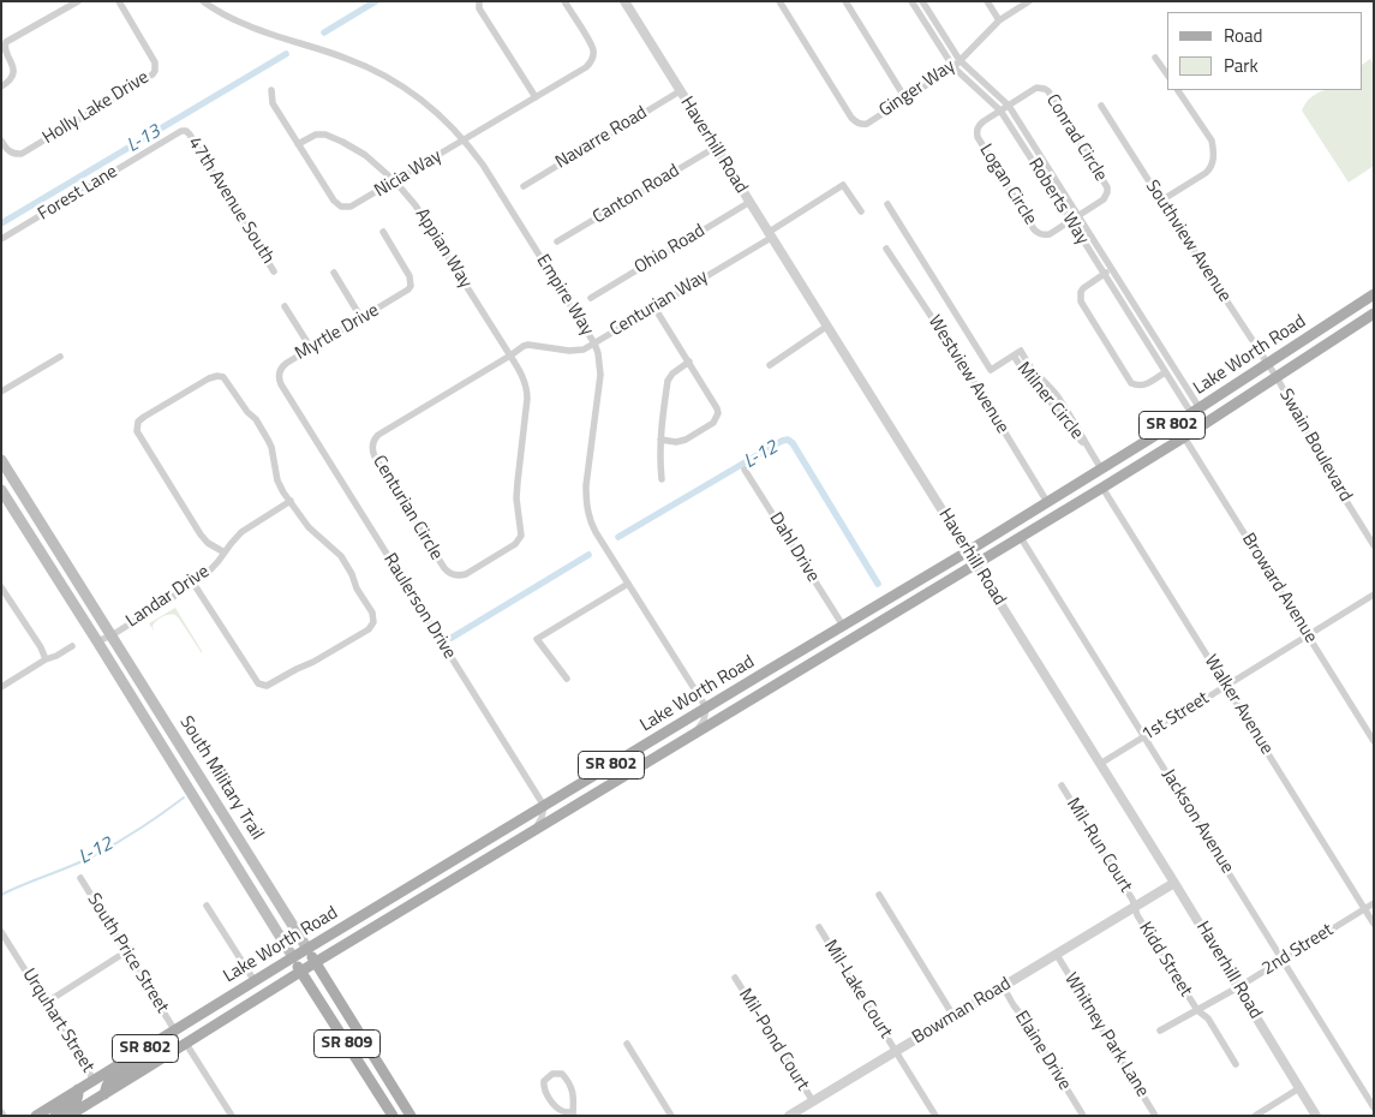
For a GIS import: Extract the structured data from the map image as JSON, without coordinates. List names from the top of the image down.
{
  "streets": {
    "main road": [
      "Lake Worth Road",
      "SR 802",
      "South Military Trail",
      "SR 809"
    ],
    "street": [
      "Ginger Way",
      "Holly Lake Drive",
      "Navarre Road",
      "Conrad Circle",
      "Haverhill Road",
      "Nicia Way",
      "Logan Circle",
      "Forest Lane",
      "Canton Road",
      "47th Avenue South",
      "Roberts Way",
      "Southview Avenue",
      "Appian Way",
      "Ohio Road",
      "Empire Way",
      "Centurian Way",
      "Myrtle Drive",
      "Westview Avenue",
      "Milner Circle",
      "Swain Boulevard",
      "Centurian Circle",
      "Dahl Drive",
      "Broward Avenue",
      "Landar Drive",
      "Raulerson Drive",
      "Walker Avenue",
      "1st Street",
      "Jackson Avenue",
      "Mil-Run Court",
      "2nd Street",
      "South Price Street",
      "Kidd Street",
      "Mil-Lake Court",
      "Bowman Road",
      "Urquhart Street",
      "Whitney Park Lane",
      "Mil-Pond Court",
      "Elaine Drive"
    ]
  },
  "crossings": [
    ["Ginger Way", "Roberts Way"],
    ["Navarre Road", "Haverhill Road"],
    ["Conrad Circle", "Logan Circle"],
    ["Conrad Circle", "Roberts Way"],
    ["Haverhill Road", "Canton Road"],
    ["Haverhill Road", "Ohio Road"],
    ["Haverhill Road", "Centurian Way"],
    ["Haverhill Road", "Lake Worth Road"],
    ["Haverhill Road", "1st Street"],
    ["Haverhill Road", "2nd Street"],
    ["Haverhill Road", "Bowman Road"],
    ["Nicia Way", "Appian Way"],
    ["Nicia Way", "Empire Way"],
    ["Logan Circle", "Roberts Way"],
    ["Forest Lane", "47th Avenue South"],
    ["Roberts Way", "Lake Worth Road"],
    ["Southview Avenue", "Lake Worth Road"],
    ["Southview Avenue", "Swain Boulevard"],
    ["Appian Way", "Centurian Way"],
    ["Appian Way", "Centurian Circle"],
    ["Empire Way", "Centurian Way"],
    ["Empire Way", "Lake Worth Road"],
    ["Centurian Way", "Centurian Circle"],
    ["Myrtle Drive", "Raulerson Drive"],
    ["Lake Worth Road", "Westview Avenue"],
    ["Lake Worth Road", "Milner Circle"],
    ["Lake Worth Road", "Swain Boulevard"],
    ["Lake Worth Road", "Dahl Drive"],
    ["Lake Worth Road", "Broward Avenue"],
    ["Lake Worth Road", "Raulerson Drive"],
    ["Lake Worth Road", "Walker Avenue"],
    ["Lake Worth Road", "South Military Trail"],
    ["Lake Worth Road", "Jackson Avenue"],
    ["Lake Worth Road", "South Price Street"],
    ["Lake Worth Road", "Urquhart Street"],
    ["Broward Avenue", "1st Street"],
    ["Landar Drive", "South Military Trail"],
    ["Walker Avenue", "1st Street"],
    ["Walker Avenue", "2nd Street"],
    ["1st Street", "Jackson Avenue"],
    ["Jackson Avenue", "2nd Street"],
    ["Mil-Run Court", "Kidd Street"],
    ["Mil-Run Court", "Bowman Road"],
    ["2nd Street", "Kidd Street"],
    ["Kidd Street", "Bowman Road"],
    ["Mil-Lake Court", "Bowman Road"],
    ["Bowman Road", "Whitney Park Lane"],
    ["Bowman Road", "Mil-Pond Court"],
    ["Bowman Road", "Elaine Drive"]
  ],
  "water": ["L-13", "L-12"],
  "legend": ["Road", "Park"]
}
